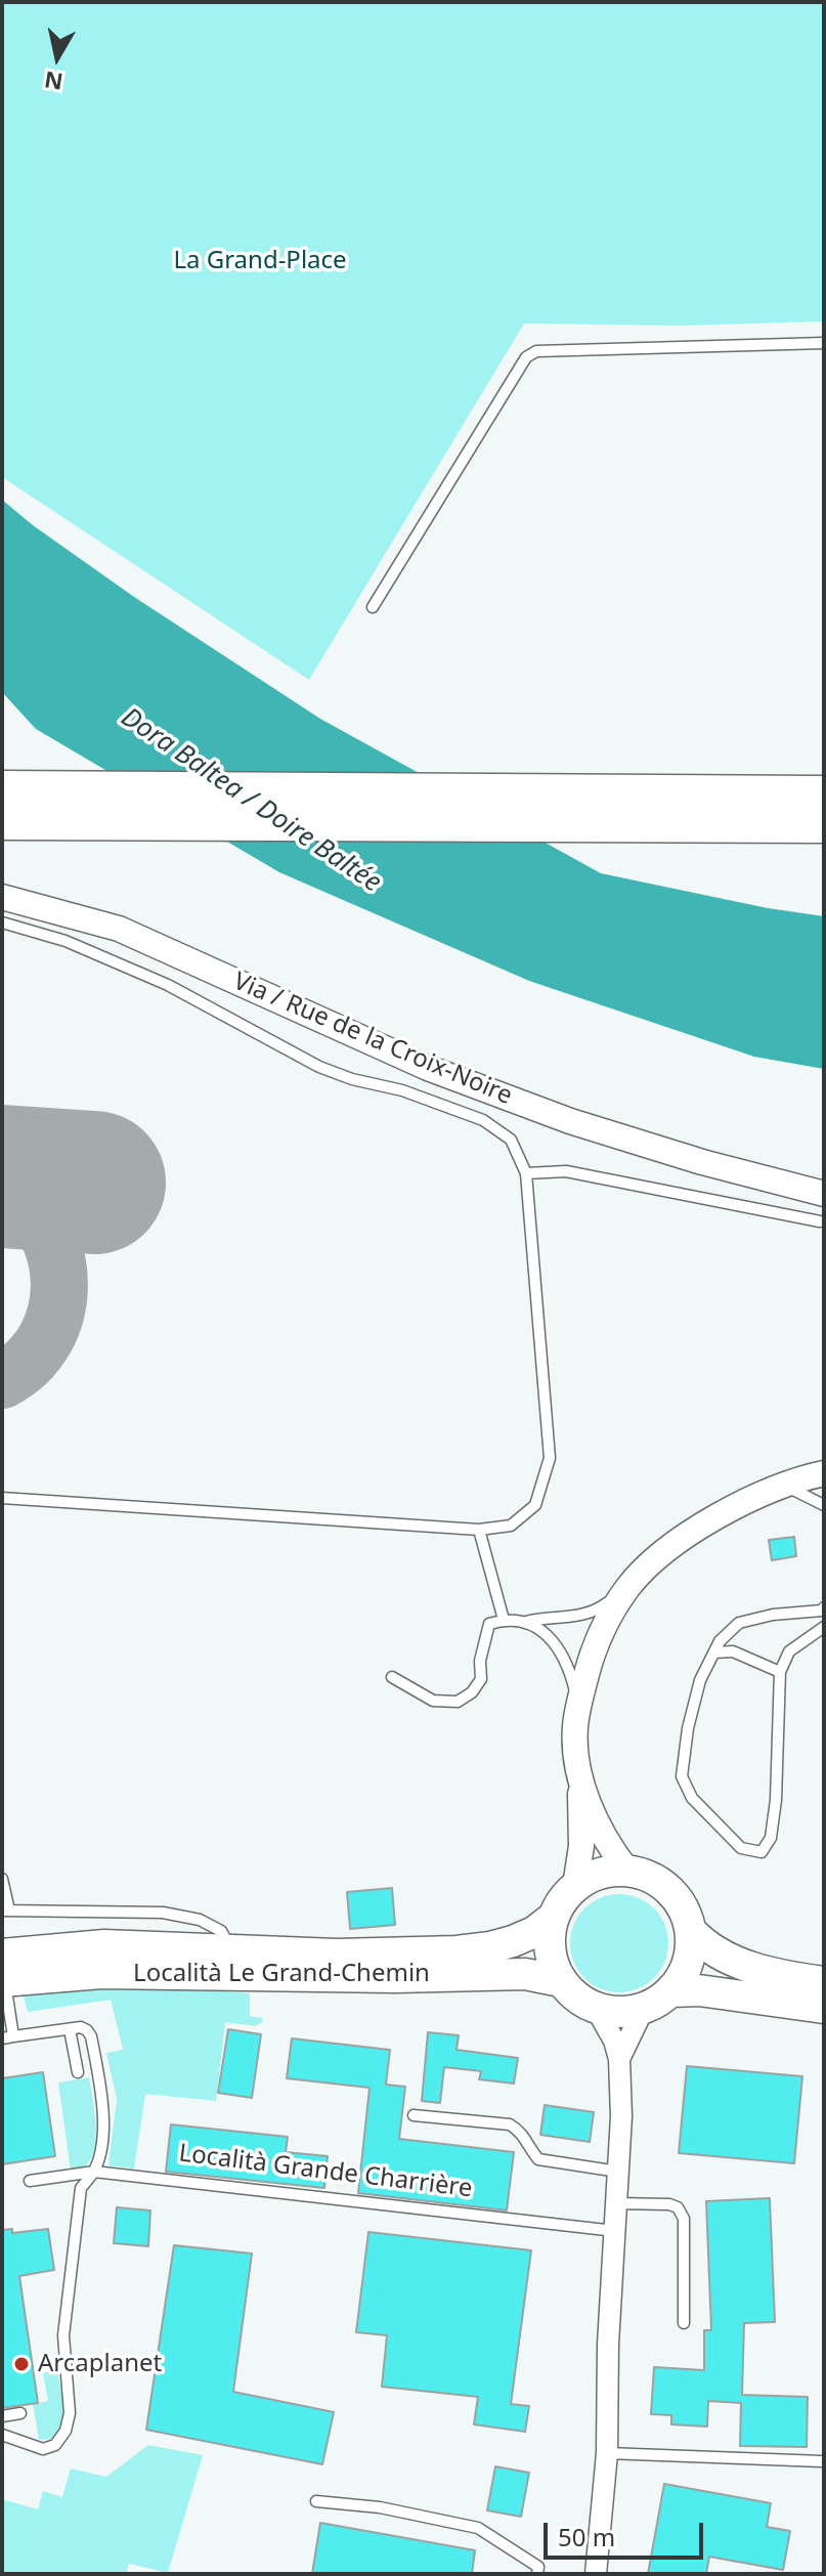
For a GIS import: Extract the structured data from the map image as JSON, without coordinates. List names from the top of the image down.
{
  "streets": {
    "main road": ["Località Le Grand-Chemin"],
    "street": ["Via / Rue de la Croix-Noire"],
    "lane": ["Località Grande Charrière"]
  },
  "water": ["Dora Baltea / Doire Baltée"],
  "parks": ["La Grand-Place"],
  "places": ["Arcaplanet"],
  "scale_bar": "50 m",
  "north": "bottom"
}
